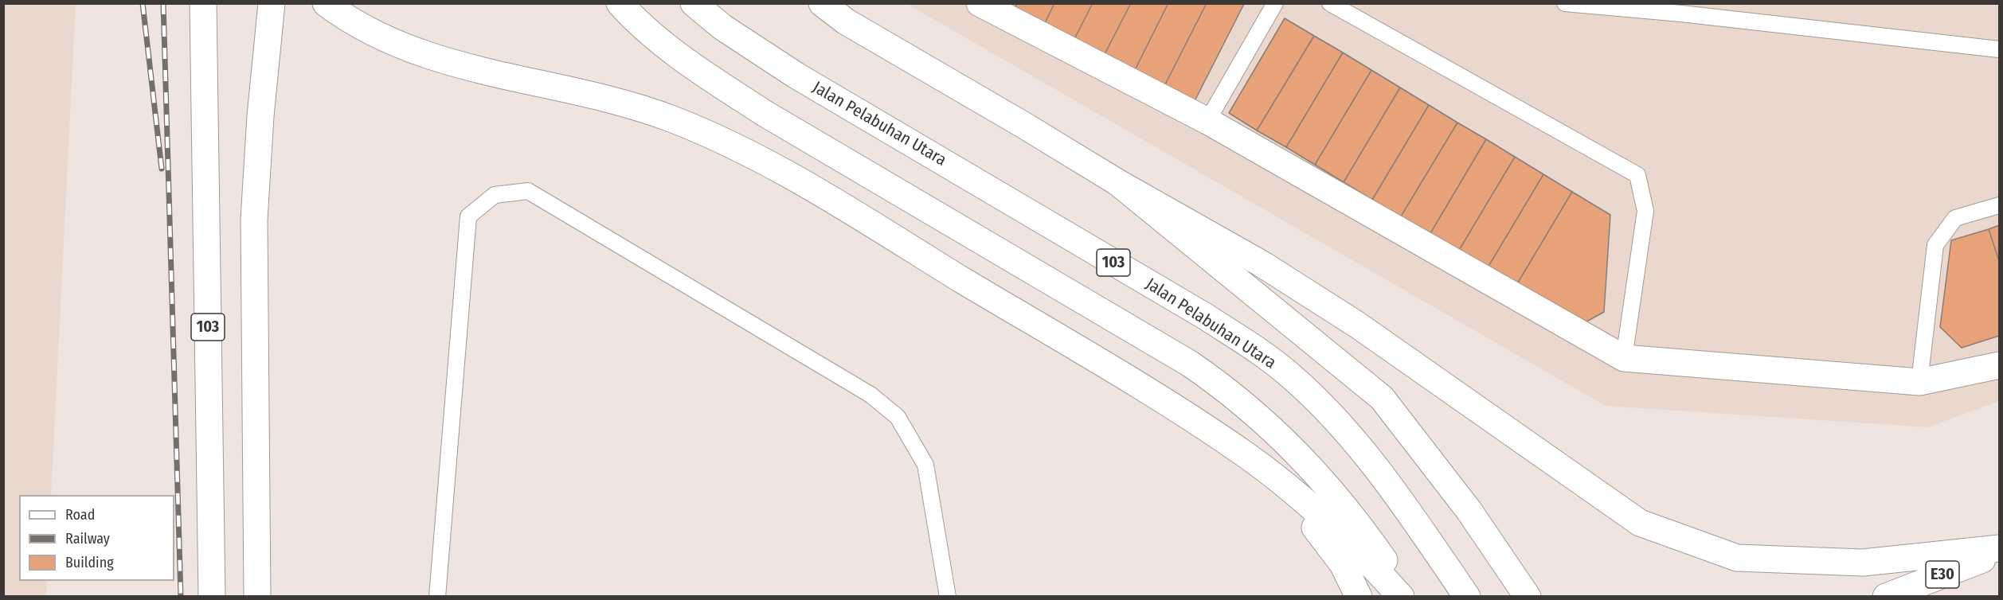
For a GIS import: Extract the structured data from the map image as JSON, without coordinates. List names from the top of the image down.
{
  "streets": {
    "main road": ["Jalan Pelabuhan Utara", "103", "E30"]
  },
  "legend": ["Road", "Railway", "Building"]
}
